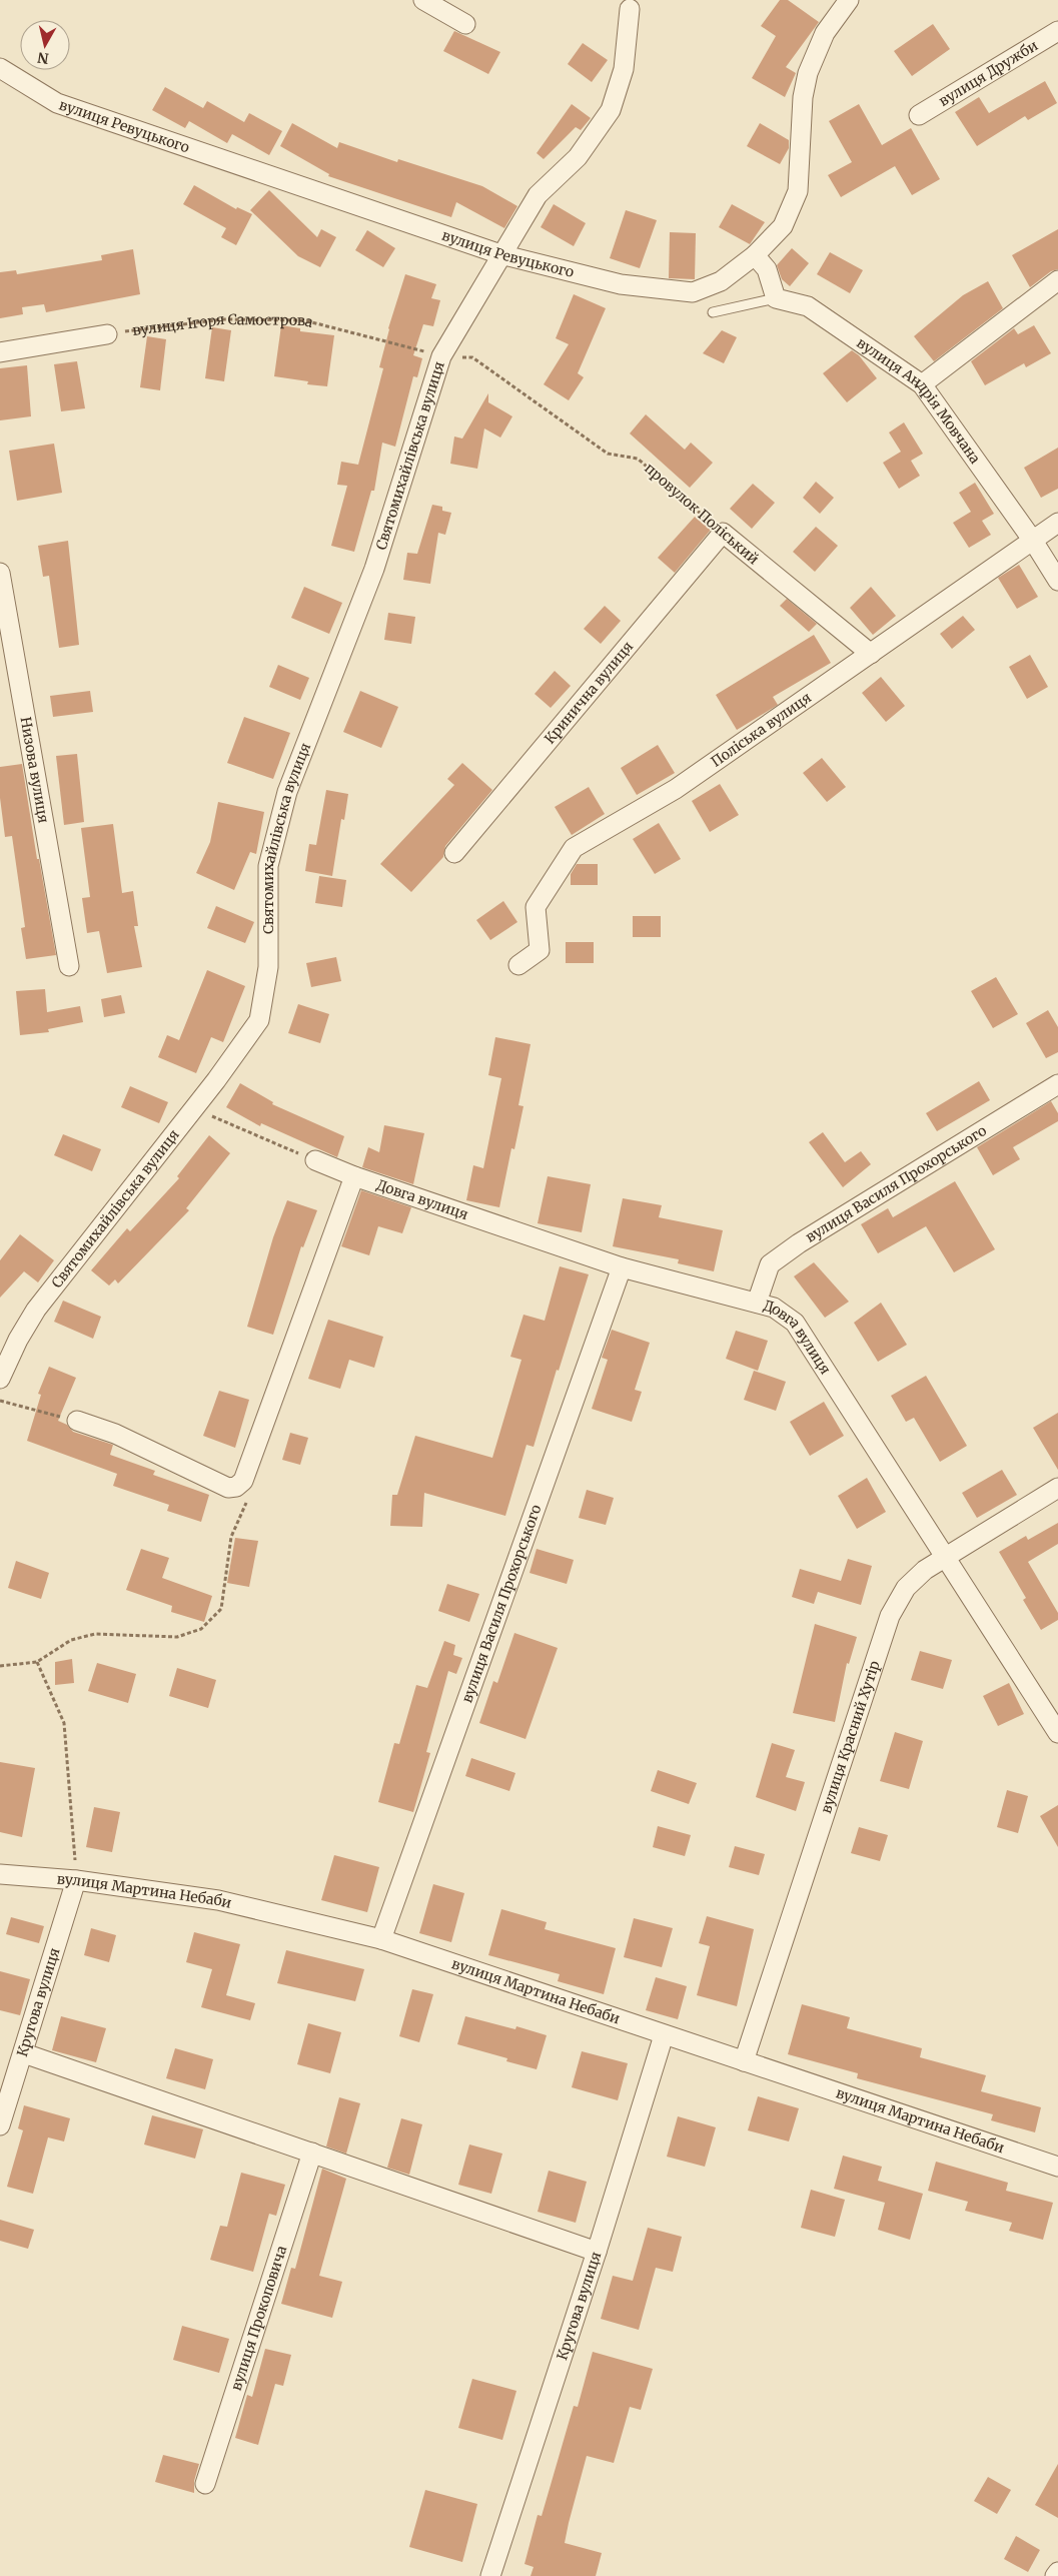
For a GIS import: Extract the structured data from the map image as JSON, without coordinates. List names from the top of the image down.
{
  "streets": {
    "street": [
      "вулиця Дружби",
      "вулиця Ревуцького",
      "вулиця Андрія Мовчана",
      "Святомихайлівська вулиця",
      "провулок Поліський",
      "Кринична вулиця",
      "Поліська вулиця",
      "Низова вулиця",
      "вулиця Василя Прохорського",
      "Довга вулиця",
      "вулиця Красний Хутір",
      "вулиця Мартина Небаби",
      "Кругова вулиця",
      "вулиця Прокоповича"
    ],
    "path": ["вулиця Ігоря Самострова"]
  },
  "crossings": [
    ["вулиця Ревуцького", "Святомихайлівська вулиця"],
    ["вулиця Ігоря Самострова", "Святомихайлівська вулиця"],
    ["вулиця Андрія Мовчана", "Поліська вулиця"],
    ["провулок Поліський", "Кринична вулиця"],
    ["провулок Поліський", "Поліська вулиця"],
    ["вулиця Василя Прохорського", "Довга вулиця"],
    ["вулиця Василя Прохорського", "вулиця Мартина Небаби"],
    ["Довга вулиця", "вулиця Красний Хутір"],
    ["вулиця Красний Хутір", "вулиця Мартина Небаби"],
    ["вулиця Мартина Небаби", "Кругова вулиця"]
  ],
  "north": "bottom"
}
